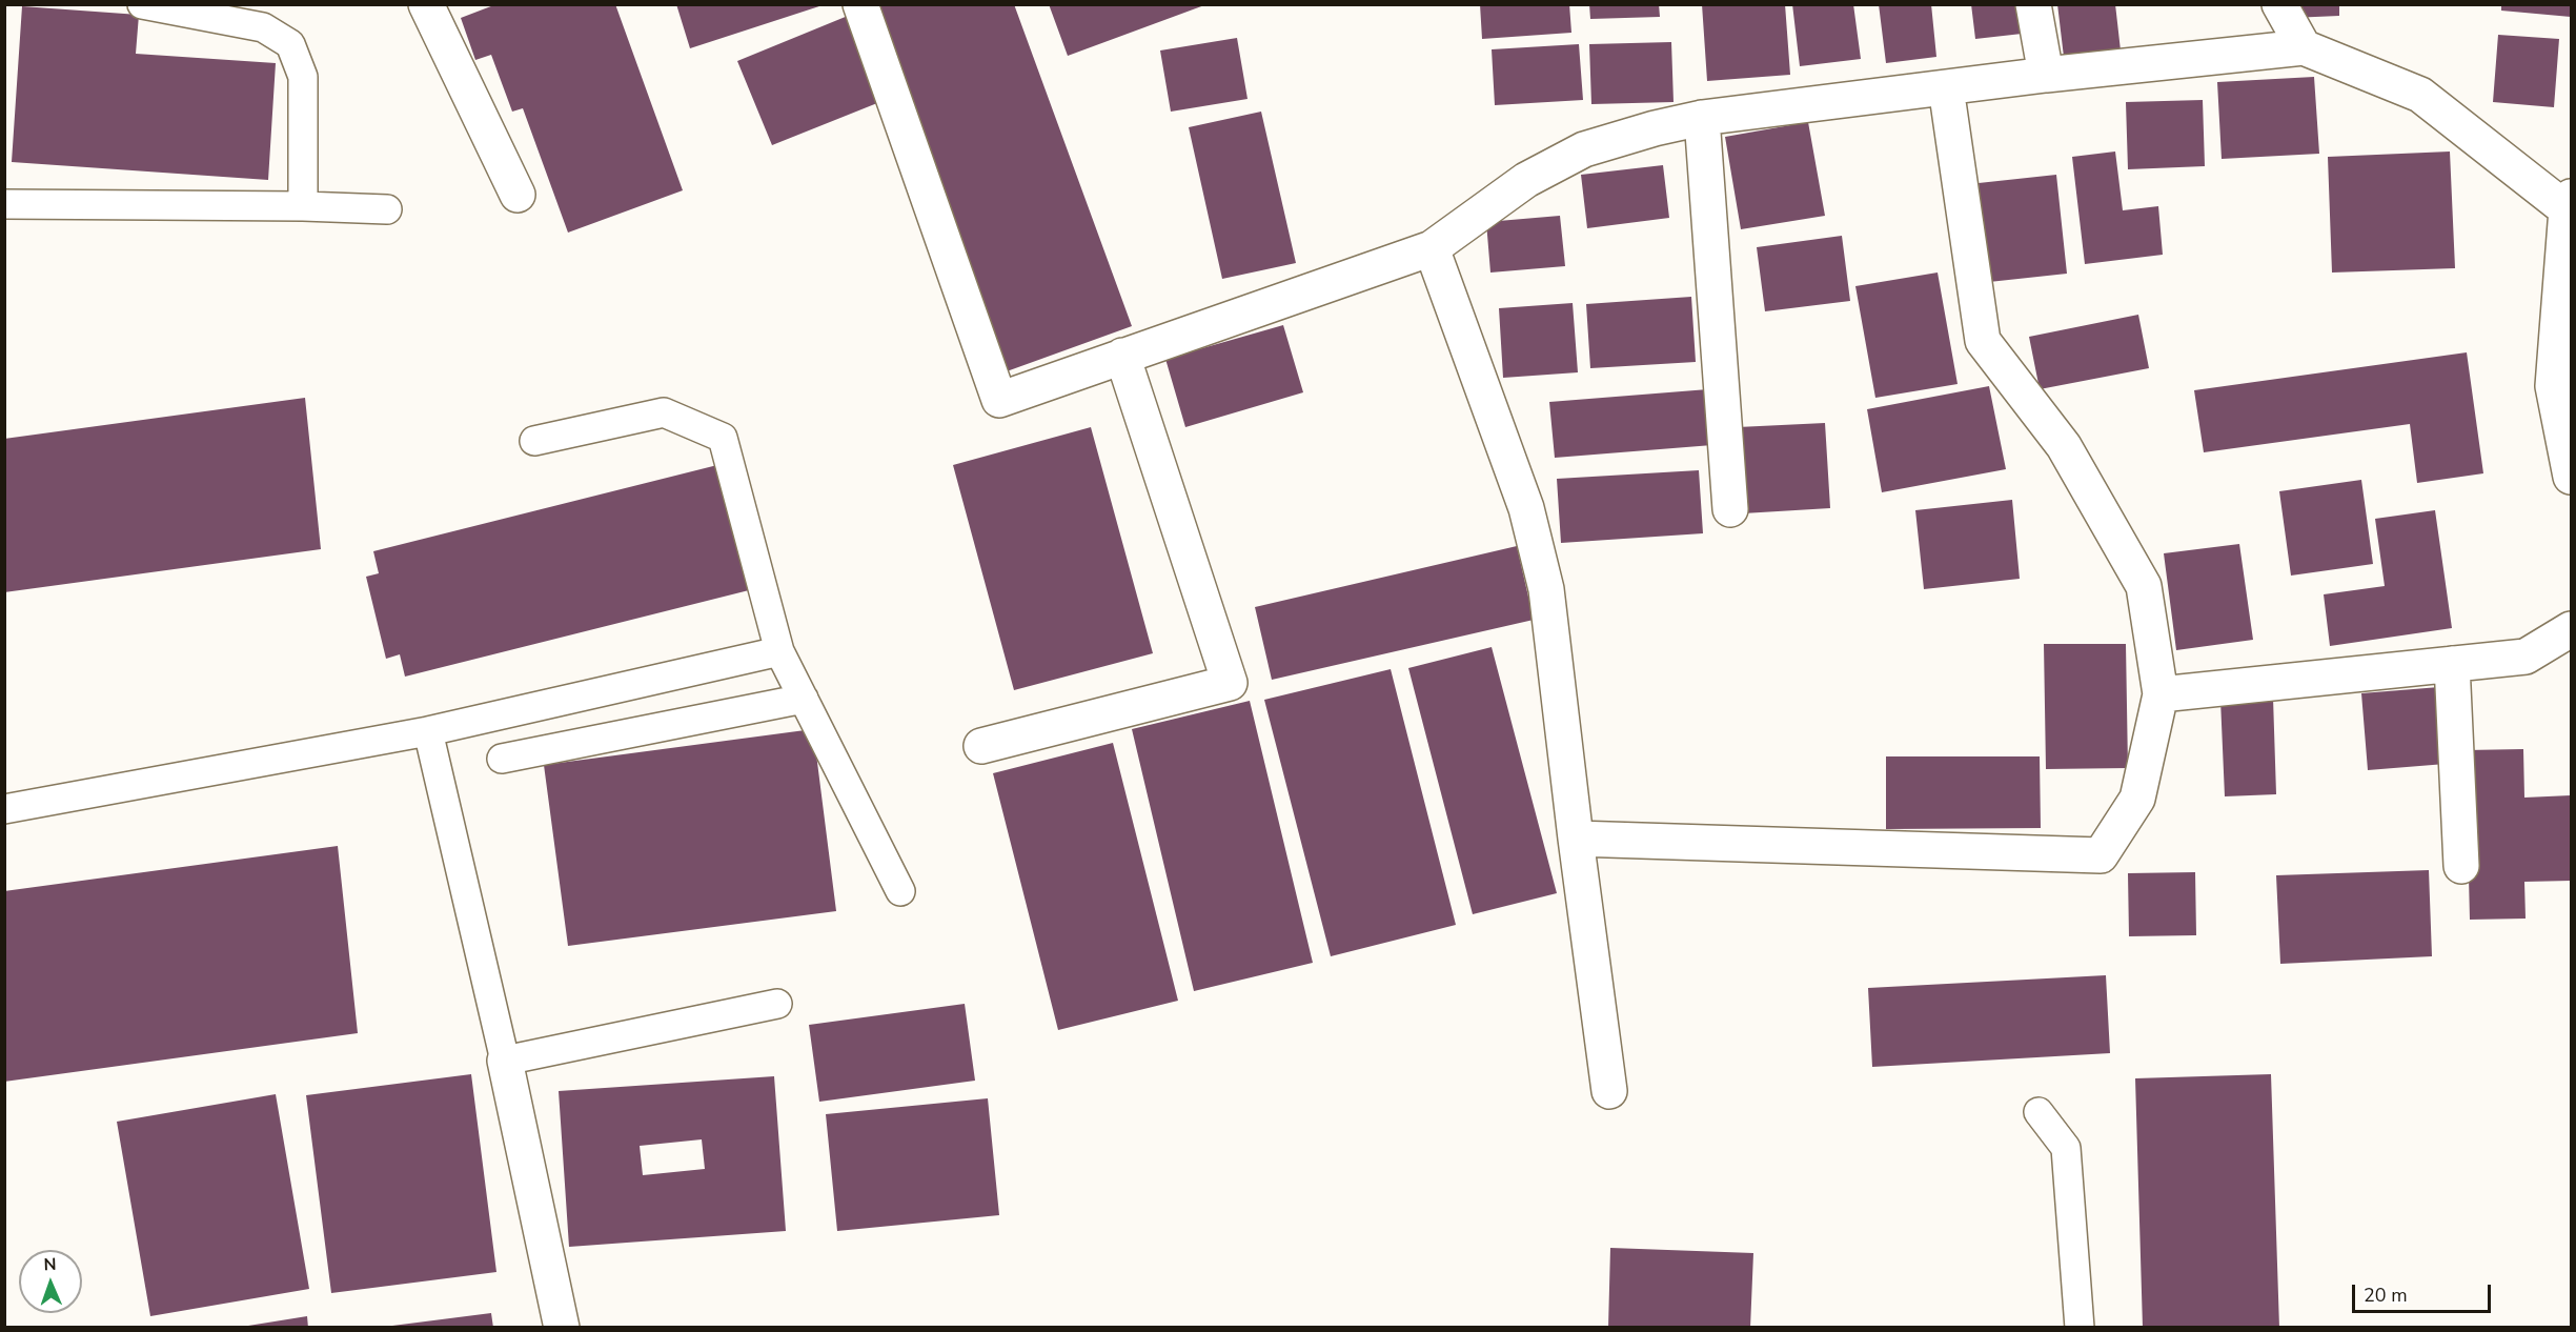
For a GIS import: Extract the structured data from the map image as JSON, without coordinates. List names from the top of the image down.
{
  "scale_bar": "20 m",
  "north": "top"
}
